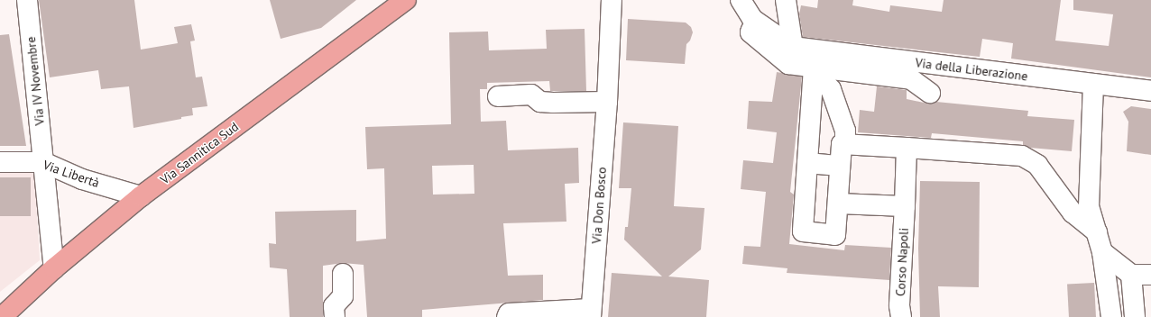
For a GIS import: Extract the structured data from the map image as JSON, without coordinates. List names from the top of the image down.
{
  "streets": {
    "main road": ["Via Sannitica Sud"],
    "street": [
      "Via della Liberazione",
      "Via IV Novembre",
      "Via Libertà",
      "Via Don Bosco",
      "Corso Napoli"
    ]
  },
  "crossings": [
    ["Via IV Novembre", "Via Sannitica Sud"],
    ["Via IV Novembre", "Via Libertà"],
    ["Via Sannitica Sud", "Via Libertà"]
  ]
}
